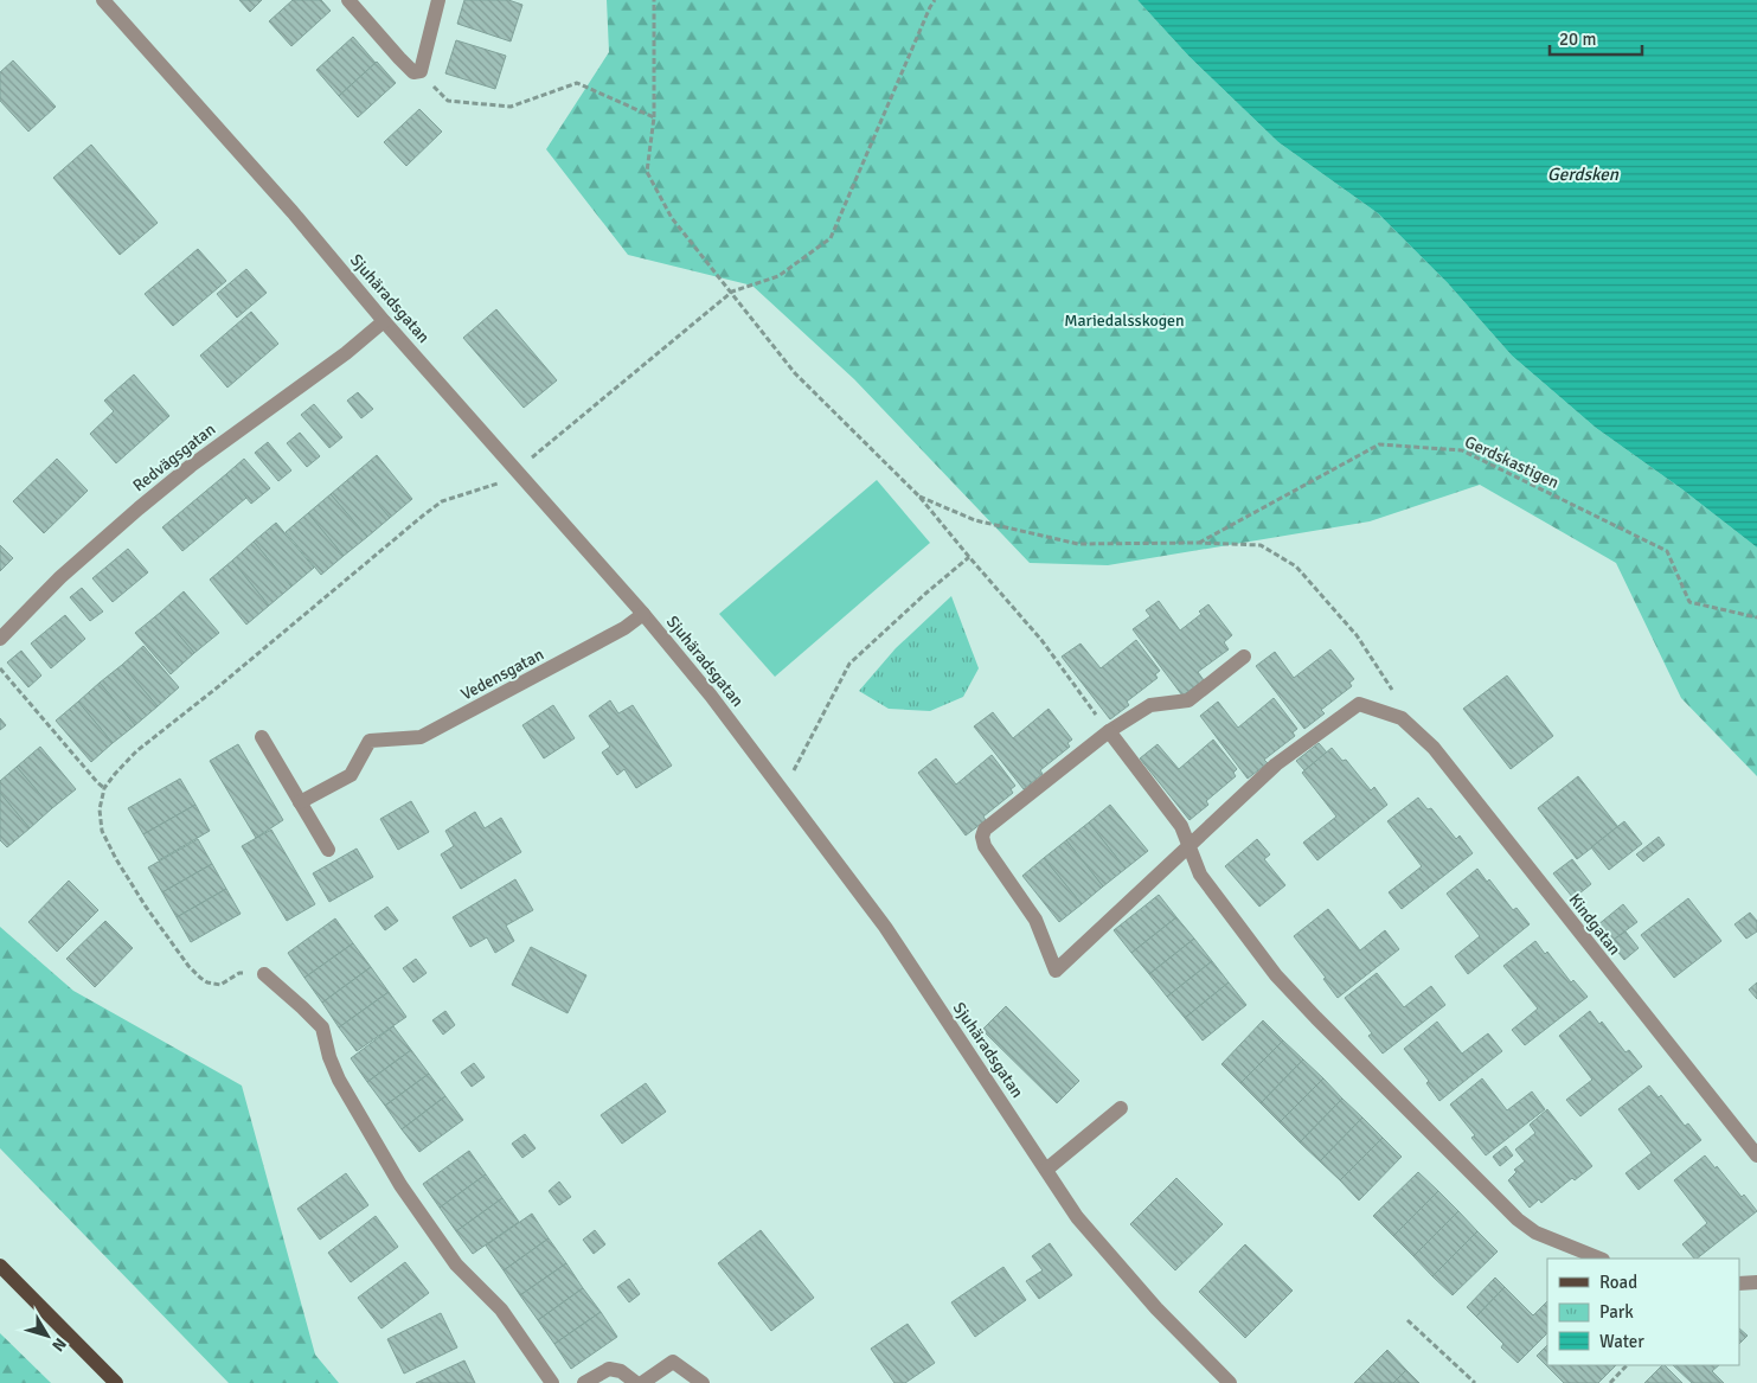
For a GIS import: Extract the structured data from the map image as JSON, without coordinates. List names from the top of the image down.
{
  "streets": {
    "street": [
      "Sjuhäradsgatan",
      "Redvägsgatan",
      "Vedensgatan",
      "Kindgatan"
    ],
    "path": ["Gerdskastigen"]
  },
  "crossings": [
    ["Sjuhäradsgatan", "Redvägsgatan"],
    ["Sjuhäradsgatan", "Vedensgatan"]
  ],
  "water": ["Gerdsken"],
  "parks": ["Mariedalsskogen"],
  "legend": ["Road", "Park", "Water"],
  "scale_bar": "20 m",
  "north": "bottom right"
}
